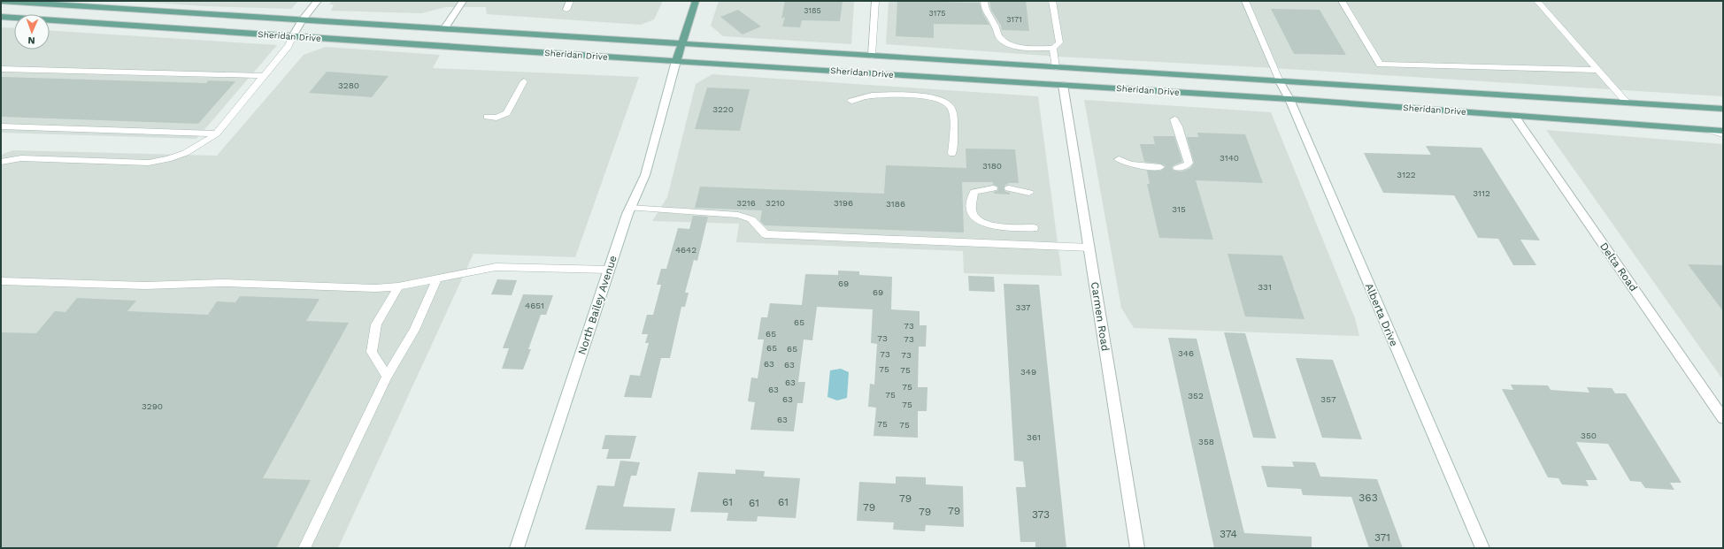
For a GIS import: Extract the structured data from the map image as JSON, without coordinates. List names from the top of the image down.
{
  "streets": {
    "main road": ["Sheridan Drive"],
    "street": [
      "Delta Road",
      "North Bailey Avenue",
      "Alberta Drive",
      "Carmen Road"
    ]
  },
  "crossings": [
    ["Sheridan Drive", "Delta Road"],
    ["Sheridan Drive", "North Bailey Avenue"],
    ["Sheridan Drive", "Alberta Drive"],
    ["Sheridan Drive", "Carmen Road"]
  ],
  "house_numbers": [
    "3185",
    "3175",
    "3171",
    "3280",
    "3220",
    "3140",
    "3180",
    "3122",
    "3112",
    "3216",
    "3210",
    "3196",
    "3186",
    "315",
    "4642",
    "69",
    "331",
    "69",
    "4651",
    "337",
    "65",
    "73",
    "65",
    "73",
    "73",
    "65",
    "65",
    "346",
    "73",
    "73",
    "63",
    "63",
    "75",
    "75",
    "349",
    "63",
    "75",
    "63",
    "75",
    "352",
    "63",
    "357",
    "75",
    "3290",
    "63",
    "75",
    "75",
    "350",
    "361",
    "358",
    "363",
    "79",
    "61",
    "61",
    "61",
    "79",
    "79",
    "79",
    "373",
    "374",
    "371"
  ],
  "north": "bottom"
}
